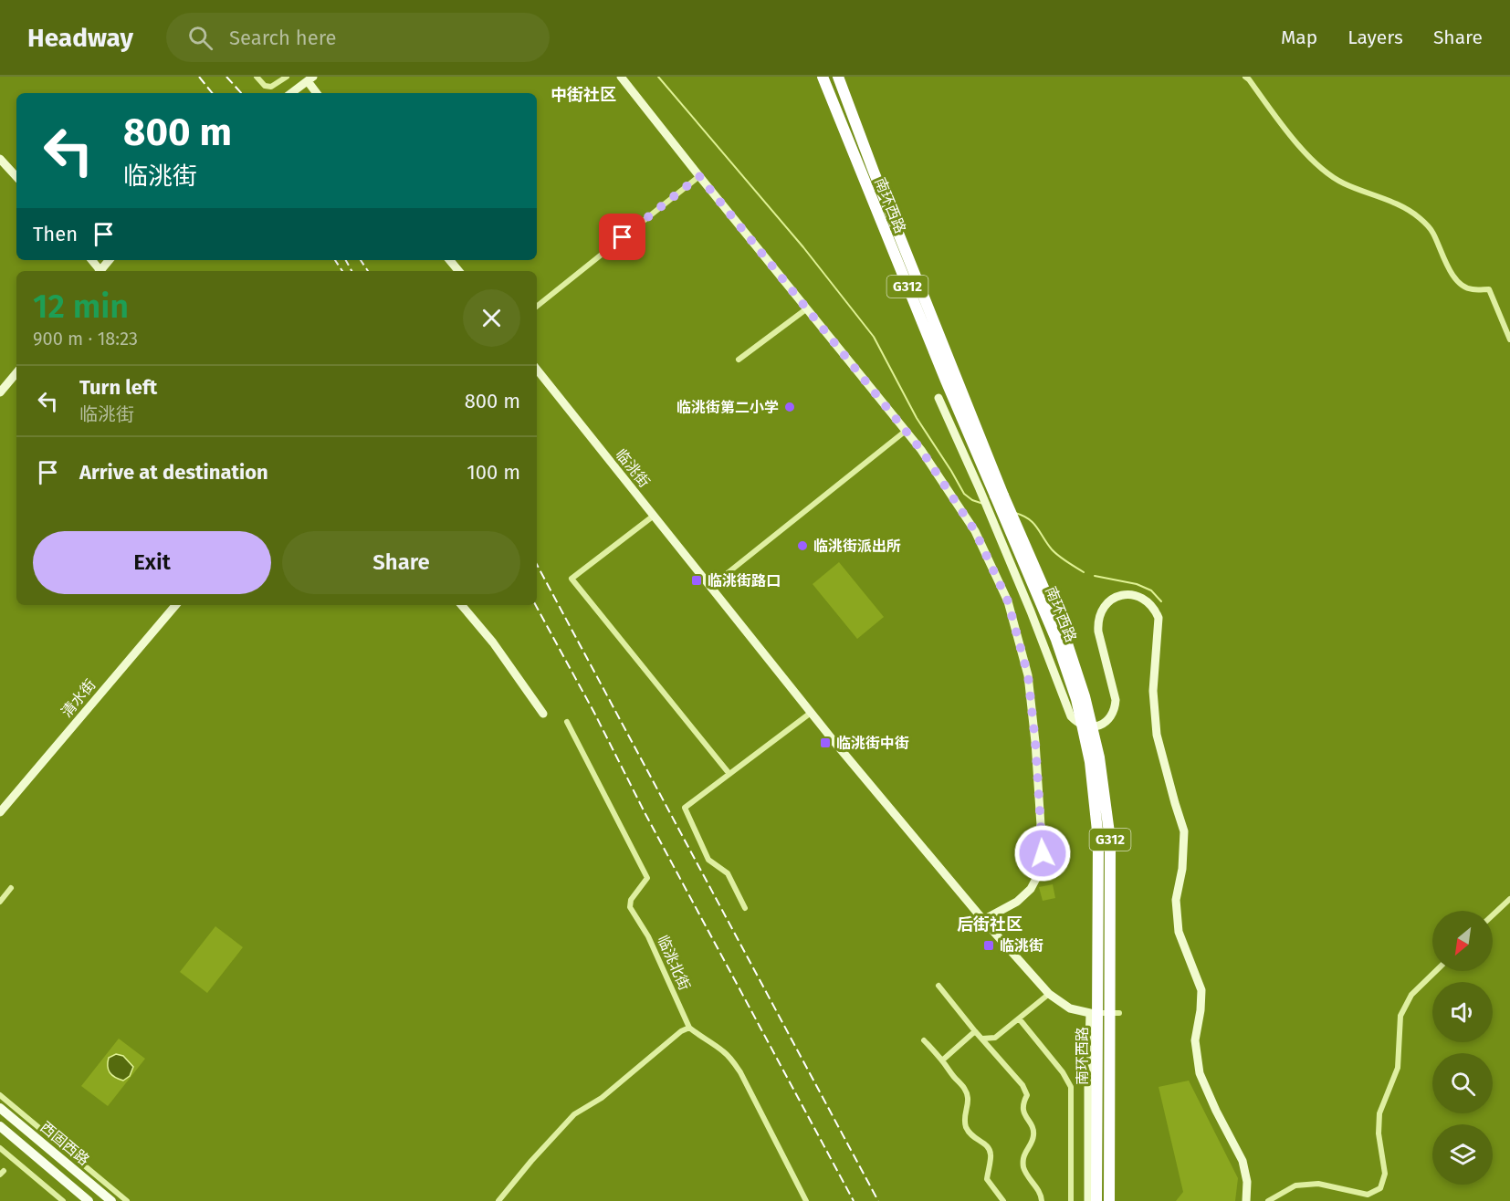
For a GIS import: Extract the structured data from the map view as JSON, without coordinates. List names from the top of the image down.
{
  "streets": {
    "highway": ["南环西路", "G312"],
    "main road": ["西固西路"],
    "street": ["临洮街", "清水街", "临洮北街"]
  },
  "districts": ["中街社区", "后街社区"],
  "places": {
    "other": ["临洮街第二小学", "临洮街派出所"],
    "transit": ["临洮街路口", "临洮街中街", "临洮街"]
  },
  "north": "bottom left",
  "page": {
    "header": "Headway",
    "search": "Search here",
    "nav": ["Map", "Layers", "Share"],
    "turn": ["800 m", "临洮街"],
    "then": "Then",
    "heading": ["12 min", "900 m · 18:23"],
    "list": [
      {
        "name": "Turn left",
        "note": "临洮街",
        "value": "800 m"
      },
      {
        "name": "Arrive at destination",
        "value": "100 m"
      }
    ],
    "buttons": ["Exit", "Share"]
  }
}
